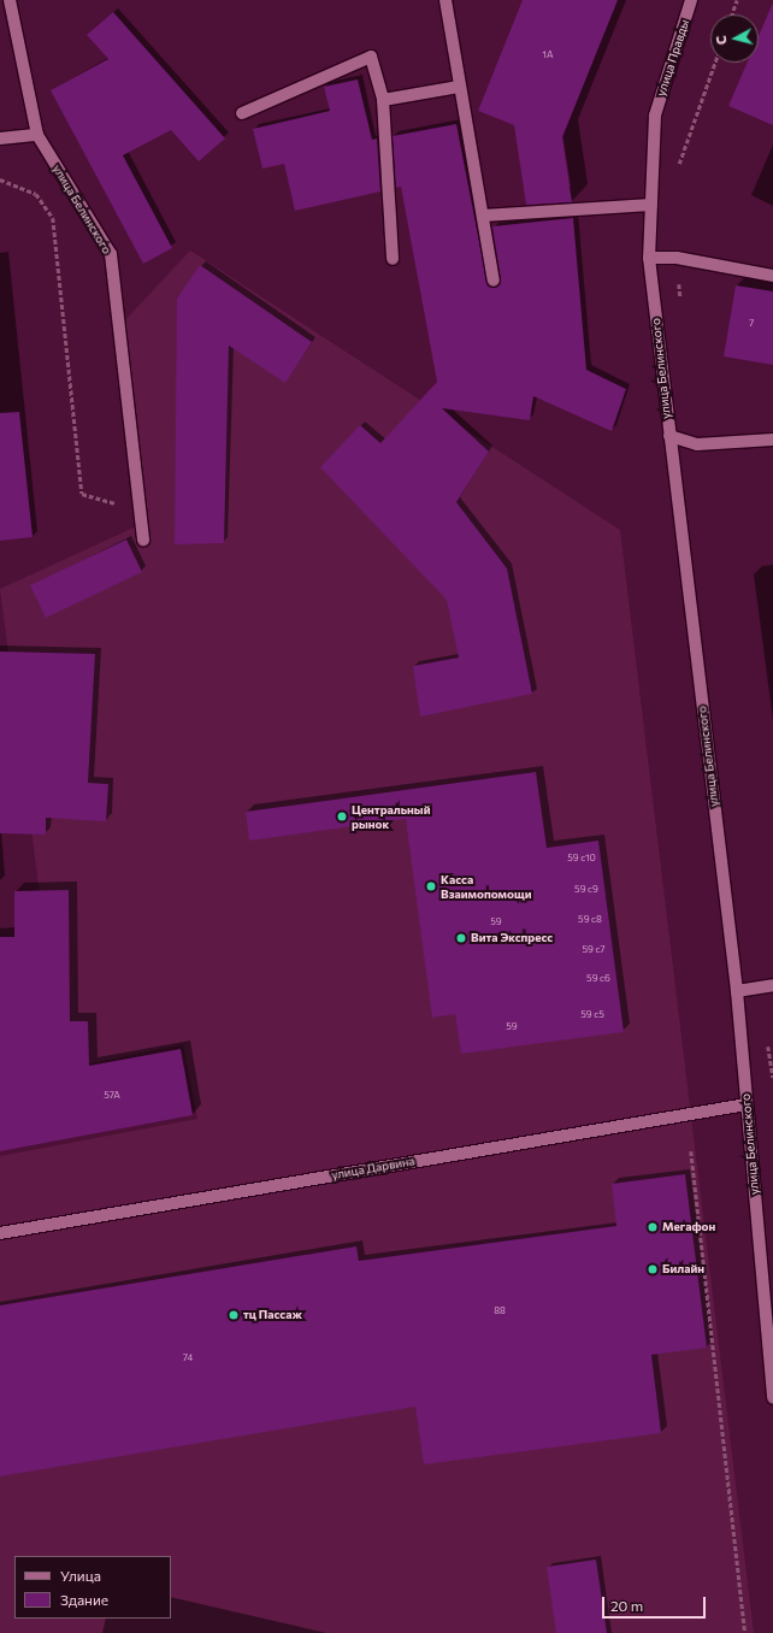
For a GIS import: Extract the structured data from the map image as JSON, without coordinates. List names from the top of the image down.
{
  "streets": {
    "street": ["улица Правды", "улица Белинского", "улица Дарвина"]
  },
  "crossings": [
    ["улица Правды", "улица Белинского"],
    ["улица Белинского", "улица Дарвина"]
  ],
  "places": [
    "Центральный рынок",
    "Касса Взаимопомощи",
    "Вита Экспресс",
    "Мегафон",
    "Билайн",
    "тц Пассаж"
  ],
  "house_numbers": [
    "1А",
    "7",
    "59 с10",
    "59 с9",
    "59 с8",
    "59",
    "59 с7",
    "59 с6",
    "59 с5",
    "59",
    "57А",
    "88",
    "74"
  ],
  "legend": ["Улица", "Здание"],
  "scale_bar": "20 m",
  "north": "left"
}
